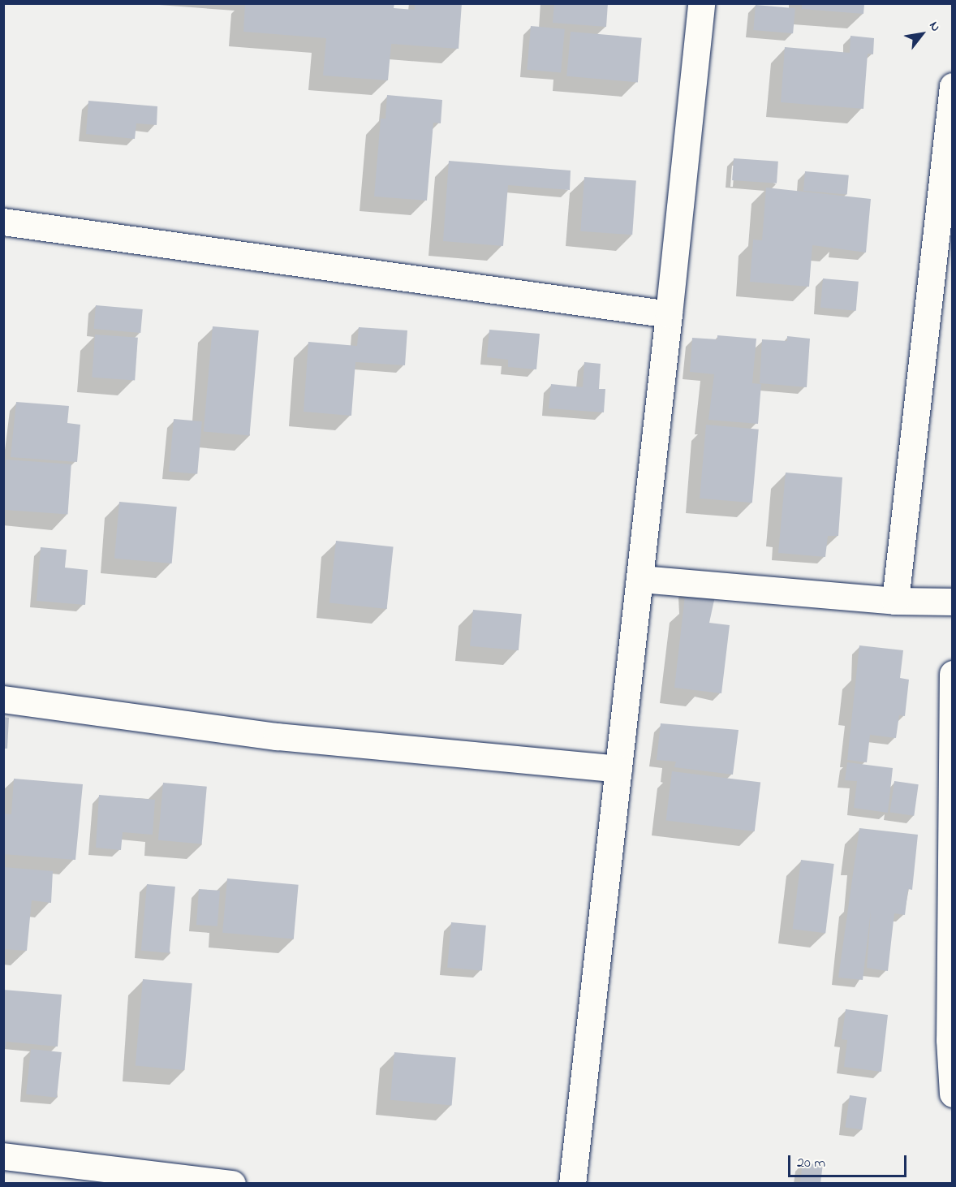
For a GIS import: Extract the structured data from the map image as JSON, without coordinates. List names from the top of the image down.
{
  "scale_bar": "20 m",
  "north": "top right"
}
